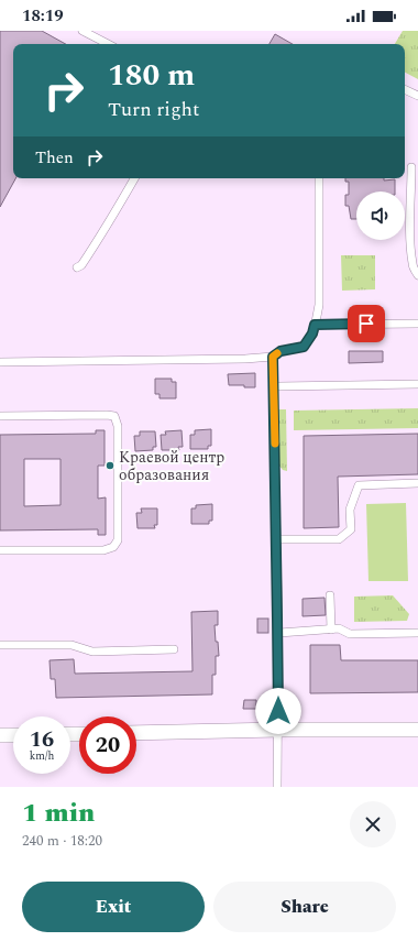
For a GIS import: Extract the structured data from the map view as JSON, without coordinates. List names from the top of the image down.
{
  "places": ["Краевой центр образования"],
  "page": {
    "status": "18:19",
    "turn": ["180 m", "Turn right"],
    "then": "Then",
    "speed": "16 km/h",
    "limit": "20",
    "heading": ["1 min", "240 m · 18:20"],
    "buttons": ["Exit", "Share"]
  }
}
